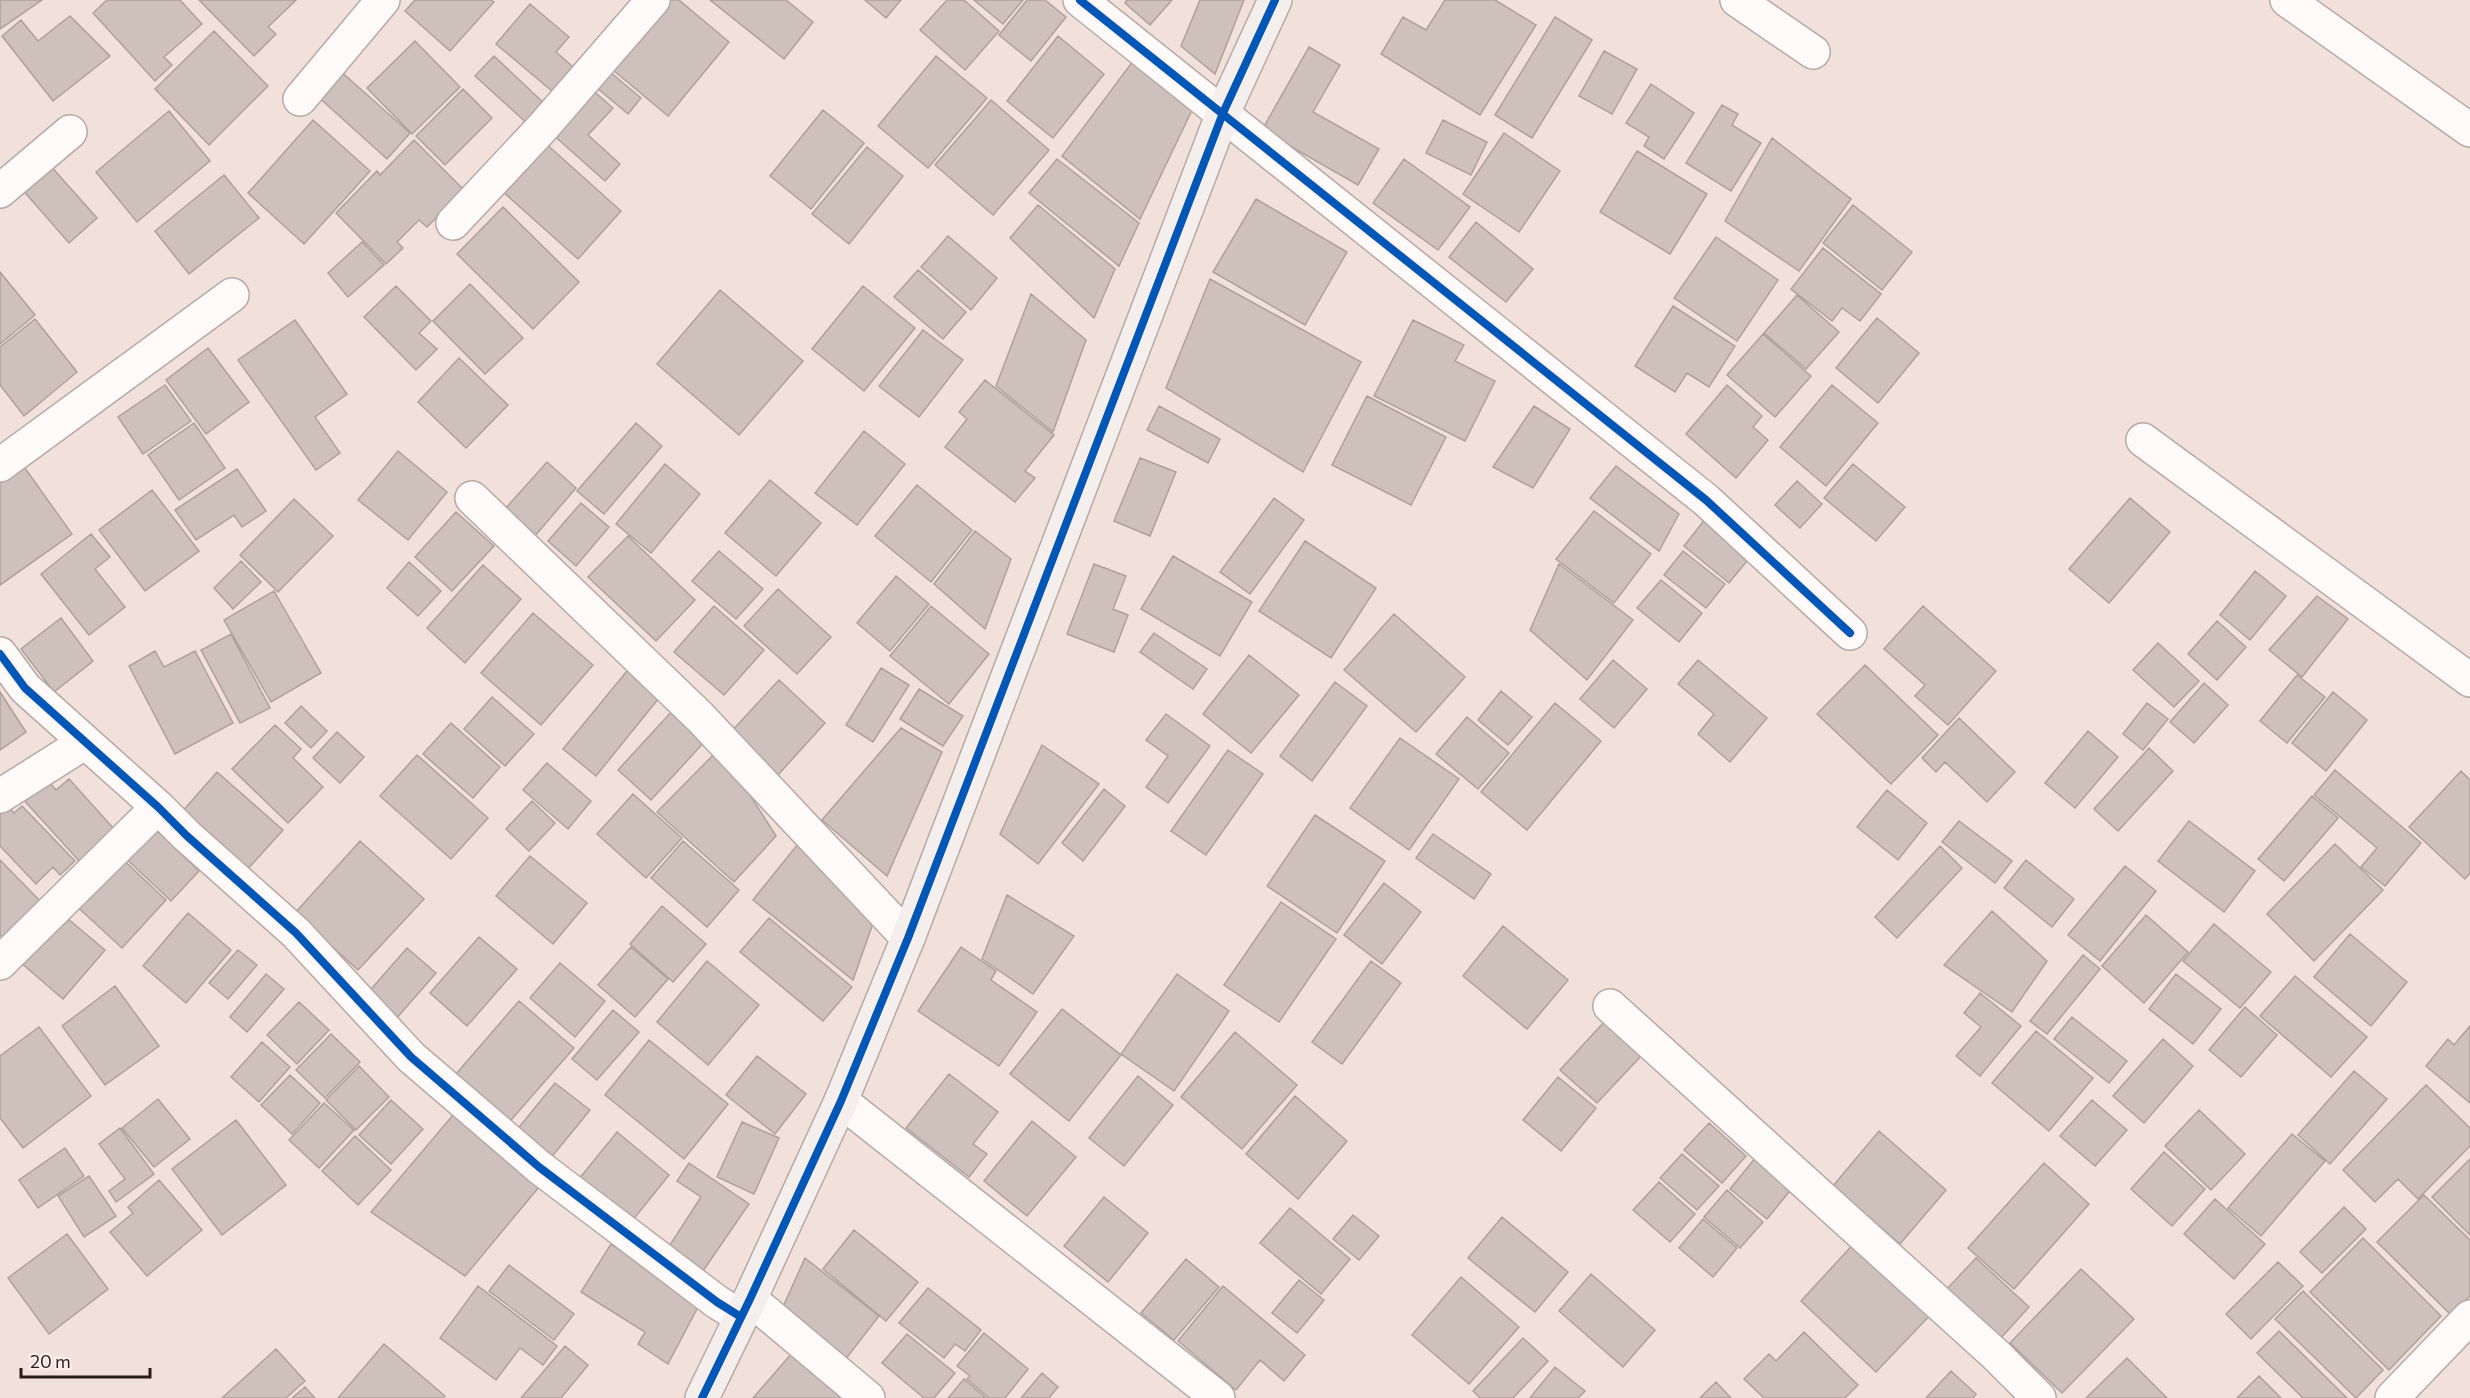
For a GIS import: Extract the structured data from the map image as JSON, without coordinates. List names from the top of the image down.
{
  "scale_bar": "20 m"
}
